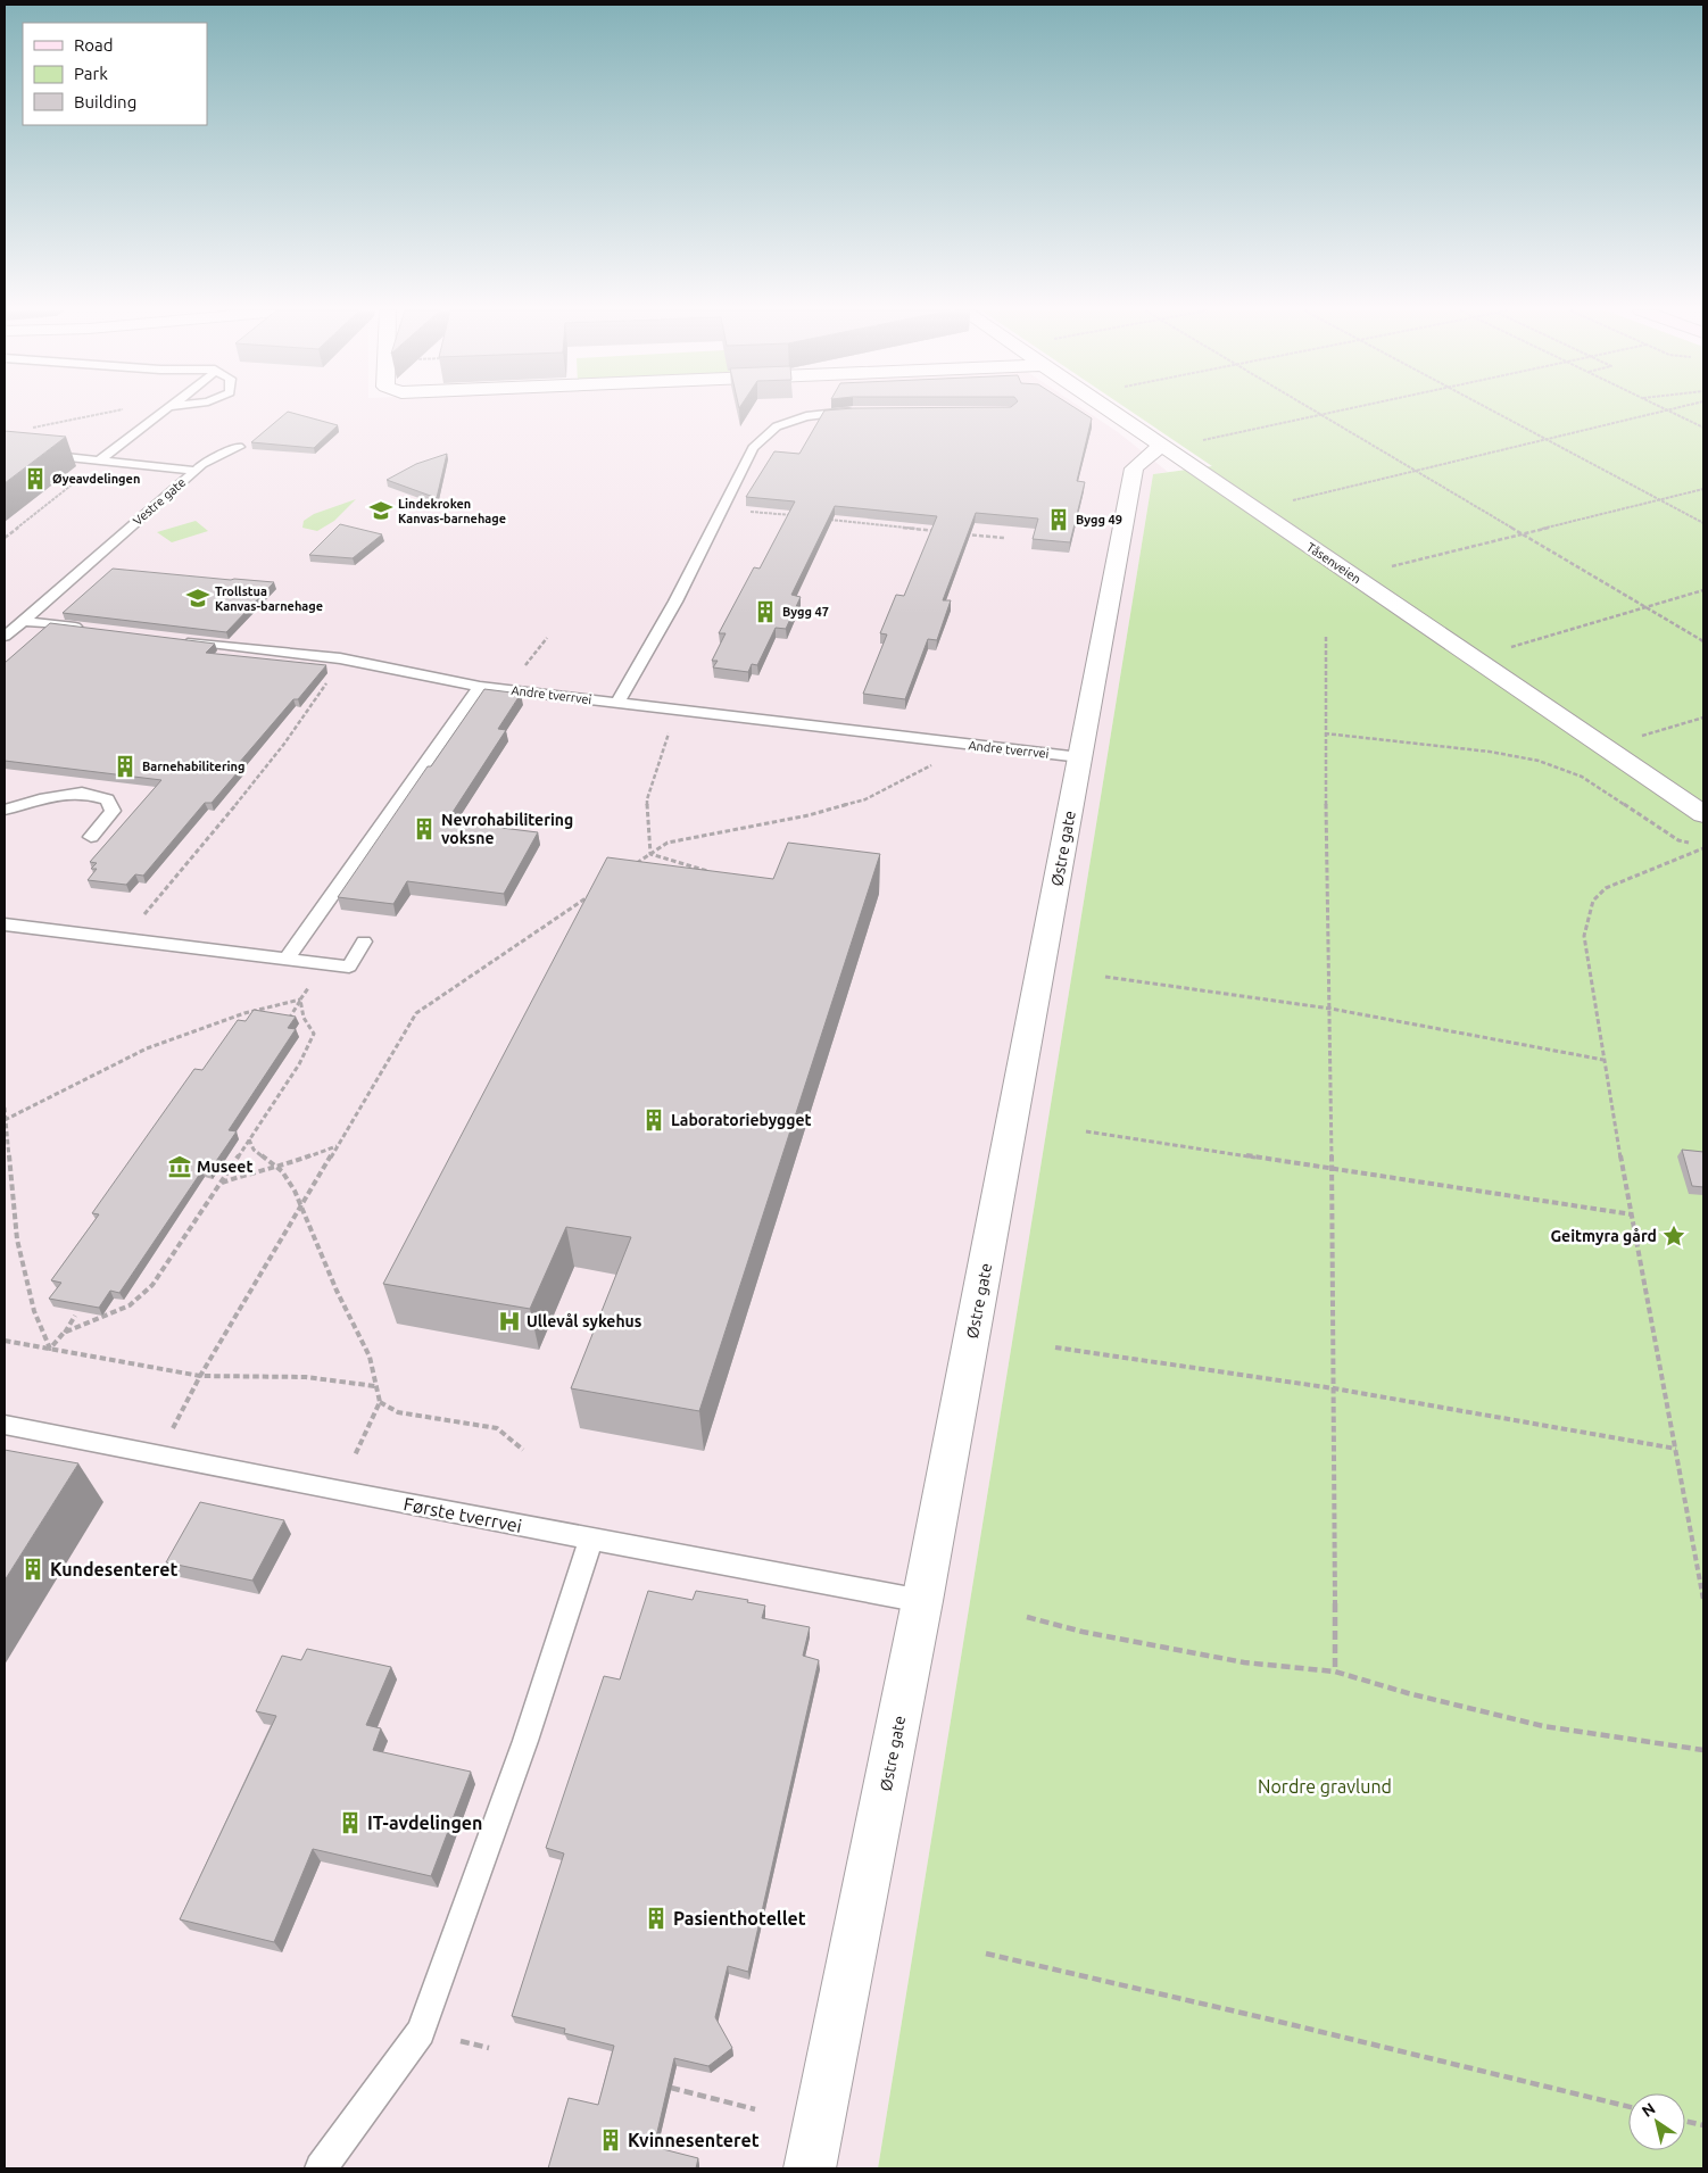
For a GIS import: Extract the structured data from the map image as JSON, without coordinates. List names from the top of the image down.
{
  "streets": {
    "street": ["Tåsenveien", "Østre gate"],
    "lane": ["Vestre gate", "Andre tverrvei", "Første tverrvei"]
  },
  "crossings": [
    ["Tåsenveien", "Østre gate"],
    ["Andre tverrvei", "Østre gate"],
    ["Østre gate", "Første tverrvei"]
  ],
  "parks": ["Nordre gravlund"],
  "places": {
    "building": [
      "Øyeavdelingen",
      "Bygg 49",
      "Bygg 47",
      "Barnehabilitering",
      "Nevrohabilitering voksne",
      "Laboratoriebygget",
      "Kundesenteret",
      "IT-avdelingen",
      "Pasienthotellet",
      "Kvinnesenteret"
    ],
    "school or university": ["Lindekroken Kanvas-barnehage", "Trollstua Kanvas-barnehage"],
    "museum": ["Museet"],
    "place": ["Geitmyra gård"],
    "hospital": ["Ullevål sykehus"]
  },
  "legend": ["Road", "Park", "Building"],
  "north": "top left"
}
